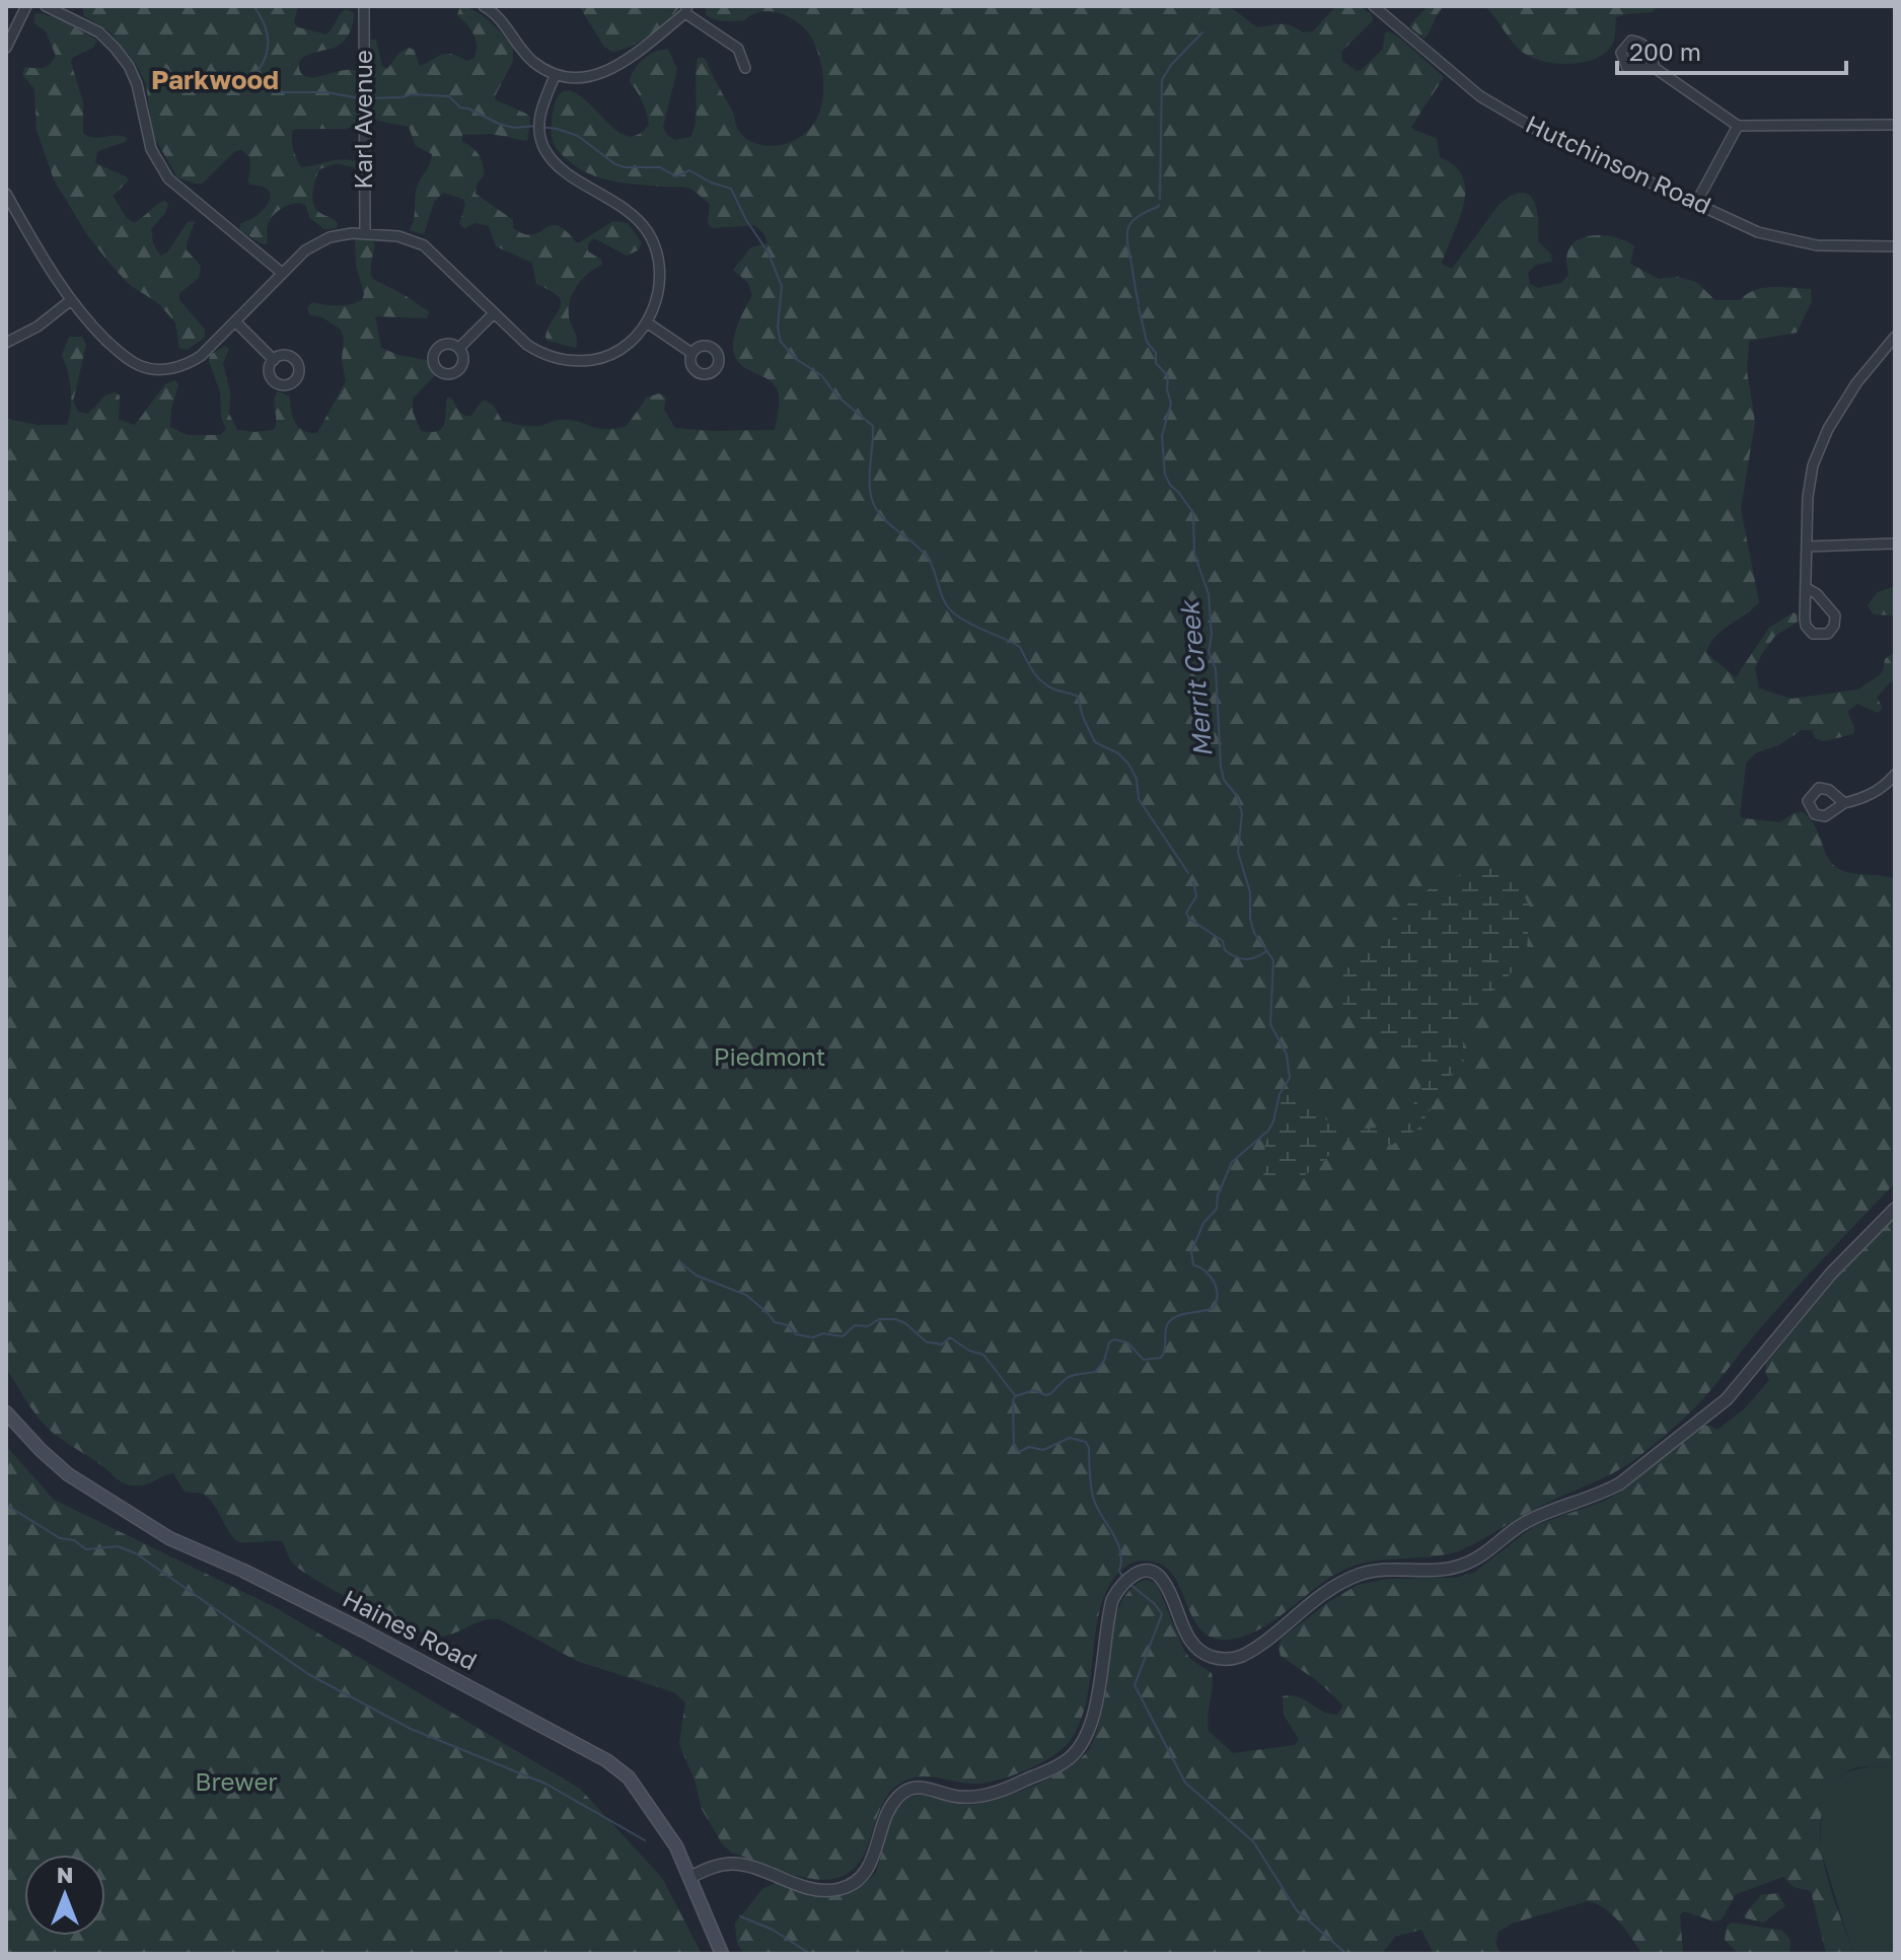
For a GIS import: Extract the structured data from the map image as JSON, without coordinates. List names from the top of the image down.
{
  "streets": {
    "main road": ["Haines Road"],
    "street": ["Karl Avenue", "Hutchinson Road"]
  },
  "districts": ["Parkwood"],
  "water": ["Merrit Creek"],
  "parks": ["Piedmont", "Brewer"],
  "scale_bar": "200 m",
  "north": "top"
}
